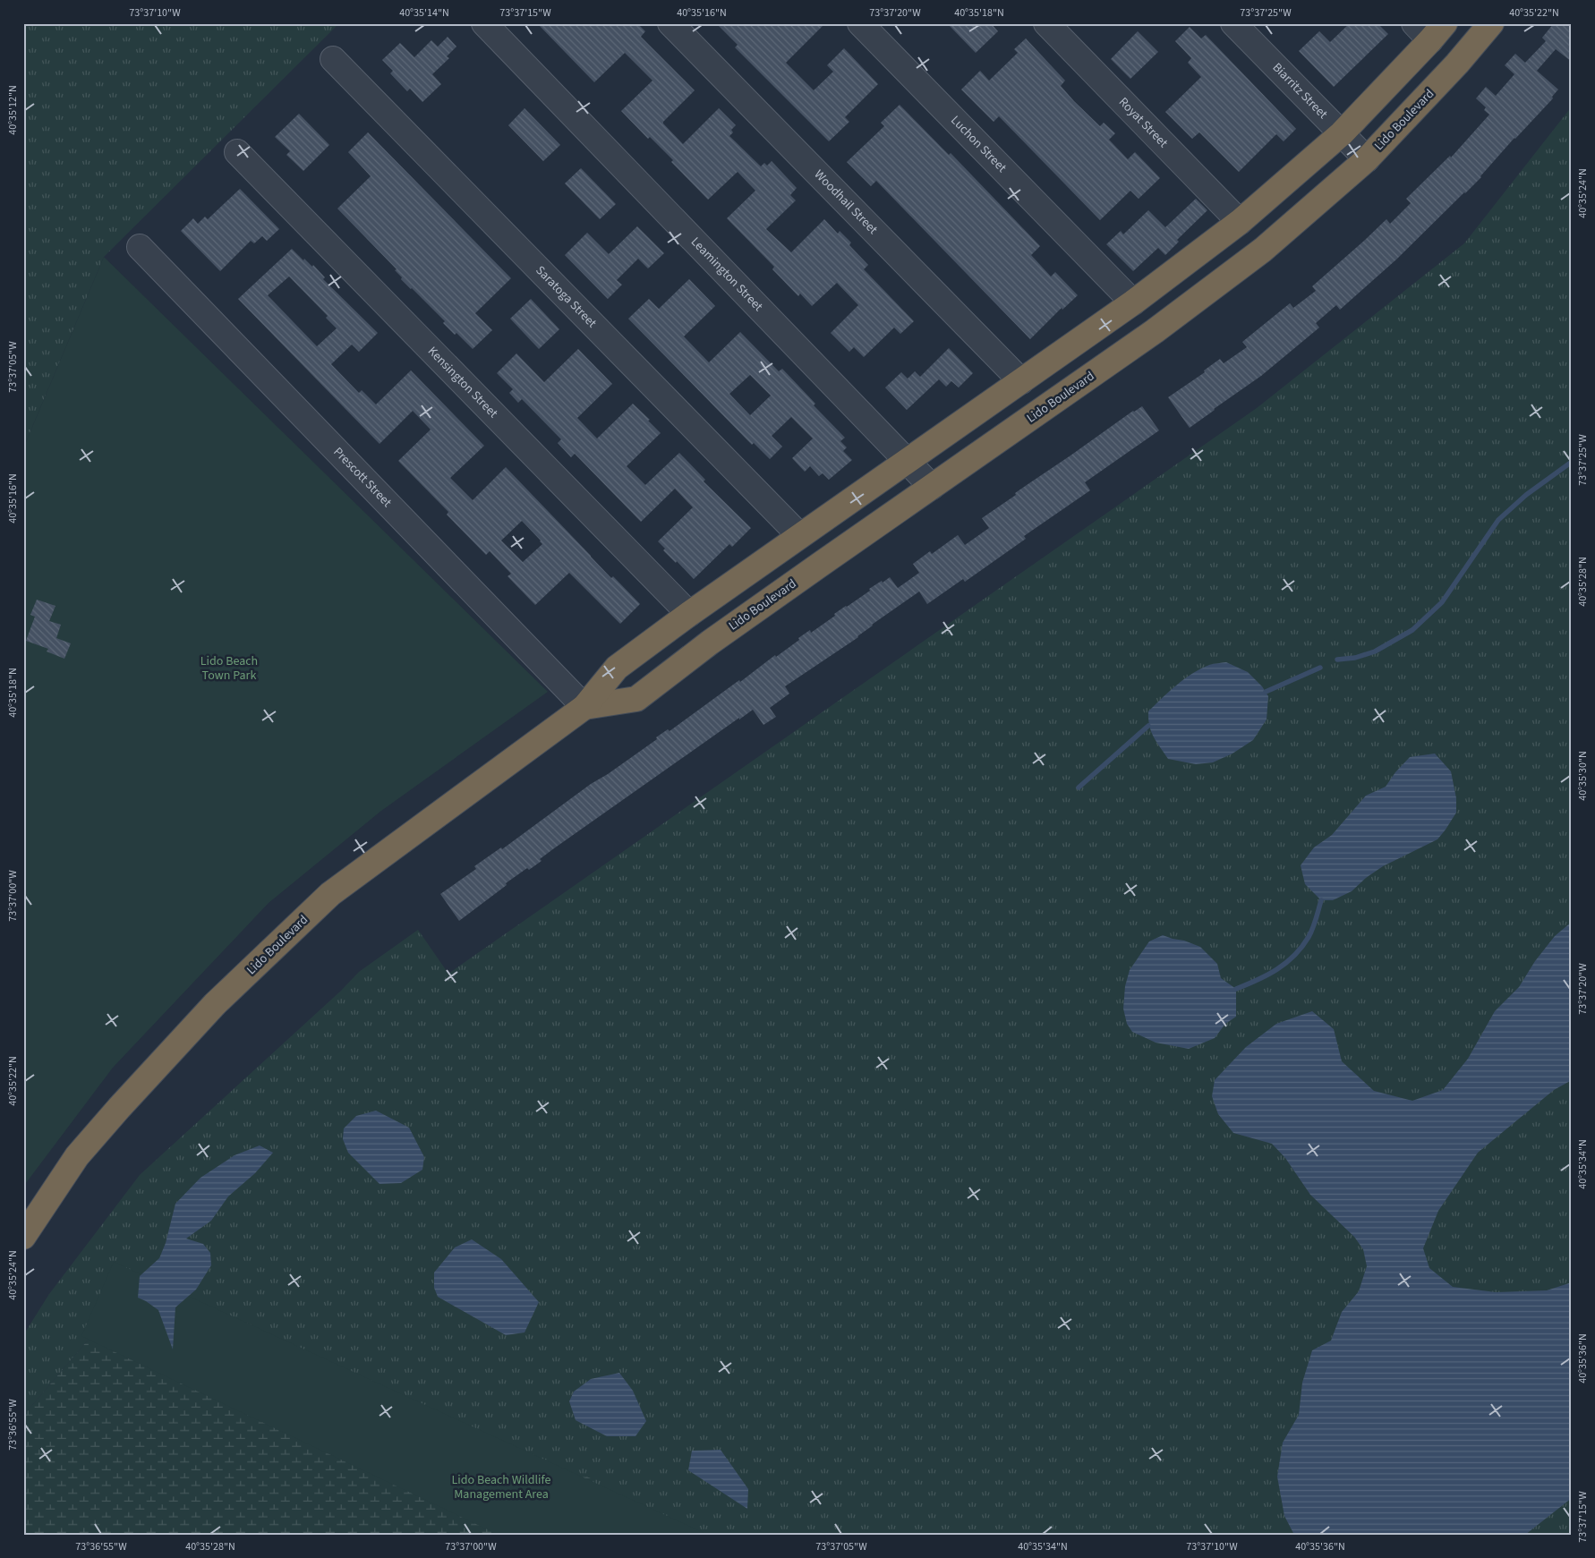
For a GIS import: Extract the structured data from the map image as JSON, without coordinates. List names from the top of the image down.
{
  "streets": {
    "highway": ["Lido Boulevard"],
    "street": [
      "Biarritz Street",
      "Royat Street",
      "Luchon Street",
      "Woodhail Street",
      "Leamington Street",
      "Saratoga Street",
      "Kensington Street",
      "Prescott Street"
    ]
  },
  "crossings": [
    ["Biarritz Street", "Lido Boulevard"],
    ["Lido Boulevard", "Royat Street"],
    ["Lido Boulevard", "Luchon Street"],
    ["Lido Boulevard", "Woodhail Street"],
    ["Lido Boulevard", "Leamington Street"],
    ["Lido Boulevard", "Saratoga Street"],
    ["Lido Boulevard", "Kensington Street"],
    ["Lido Boulevard", "Prescott Street"]
  ],
  "parks": ["Lido Beach Town Park", "Lido Beach Wildlife Management Area"],
  "coordinates": [
    "73°37'10\"W",
    "40°35'14\"N",
    "73°37'15\"W",
    "40°35'16\"N",
    "73°37'20\"W",
    "40°35'18\"N",
    "73°37'25\"W",
    "40°35'22\"N",
    "40°35'12\"N",
    "40°35'24\"N",
    "73°37'05\"W",
    "40°35'28\"N",
    "40°35'30\"N",
    "73°37'00\"W",
    "40°35'34\"N",
    "40°35'36\"N",
    "73°36'55\"W"
  ]
}
